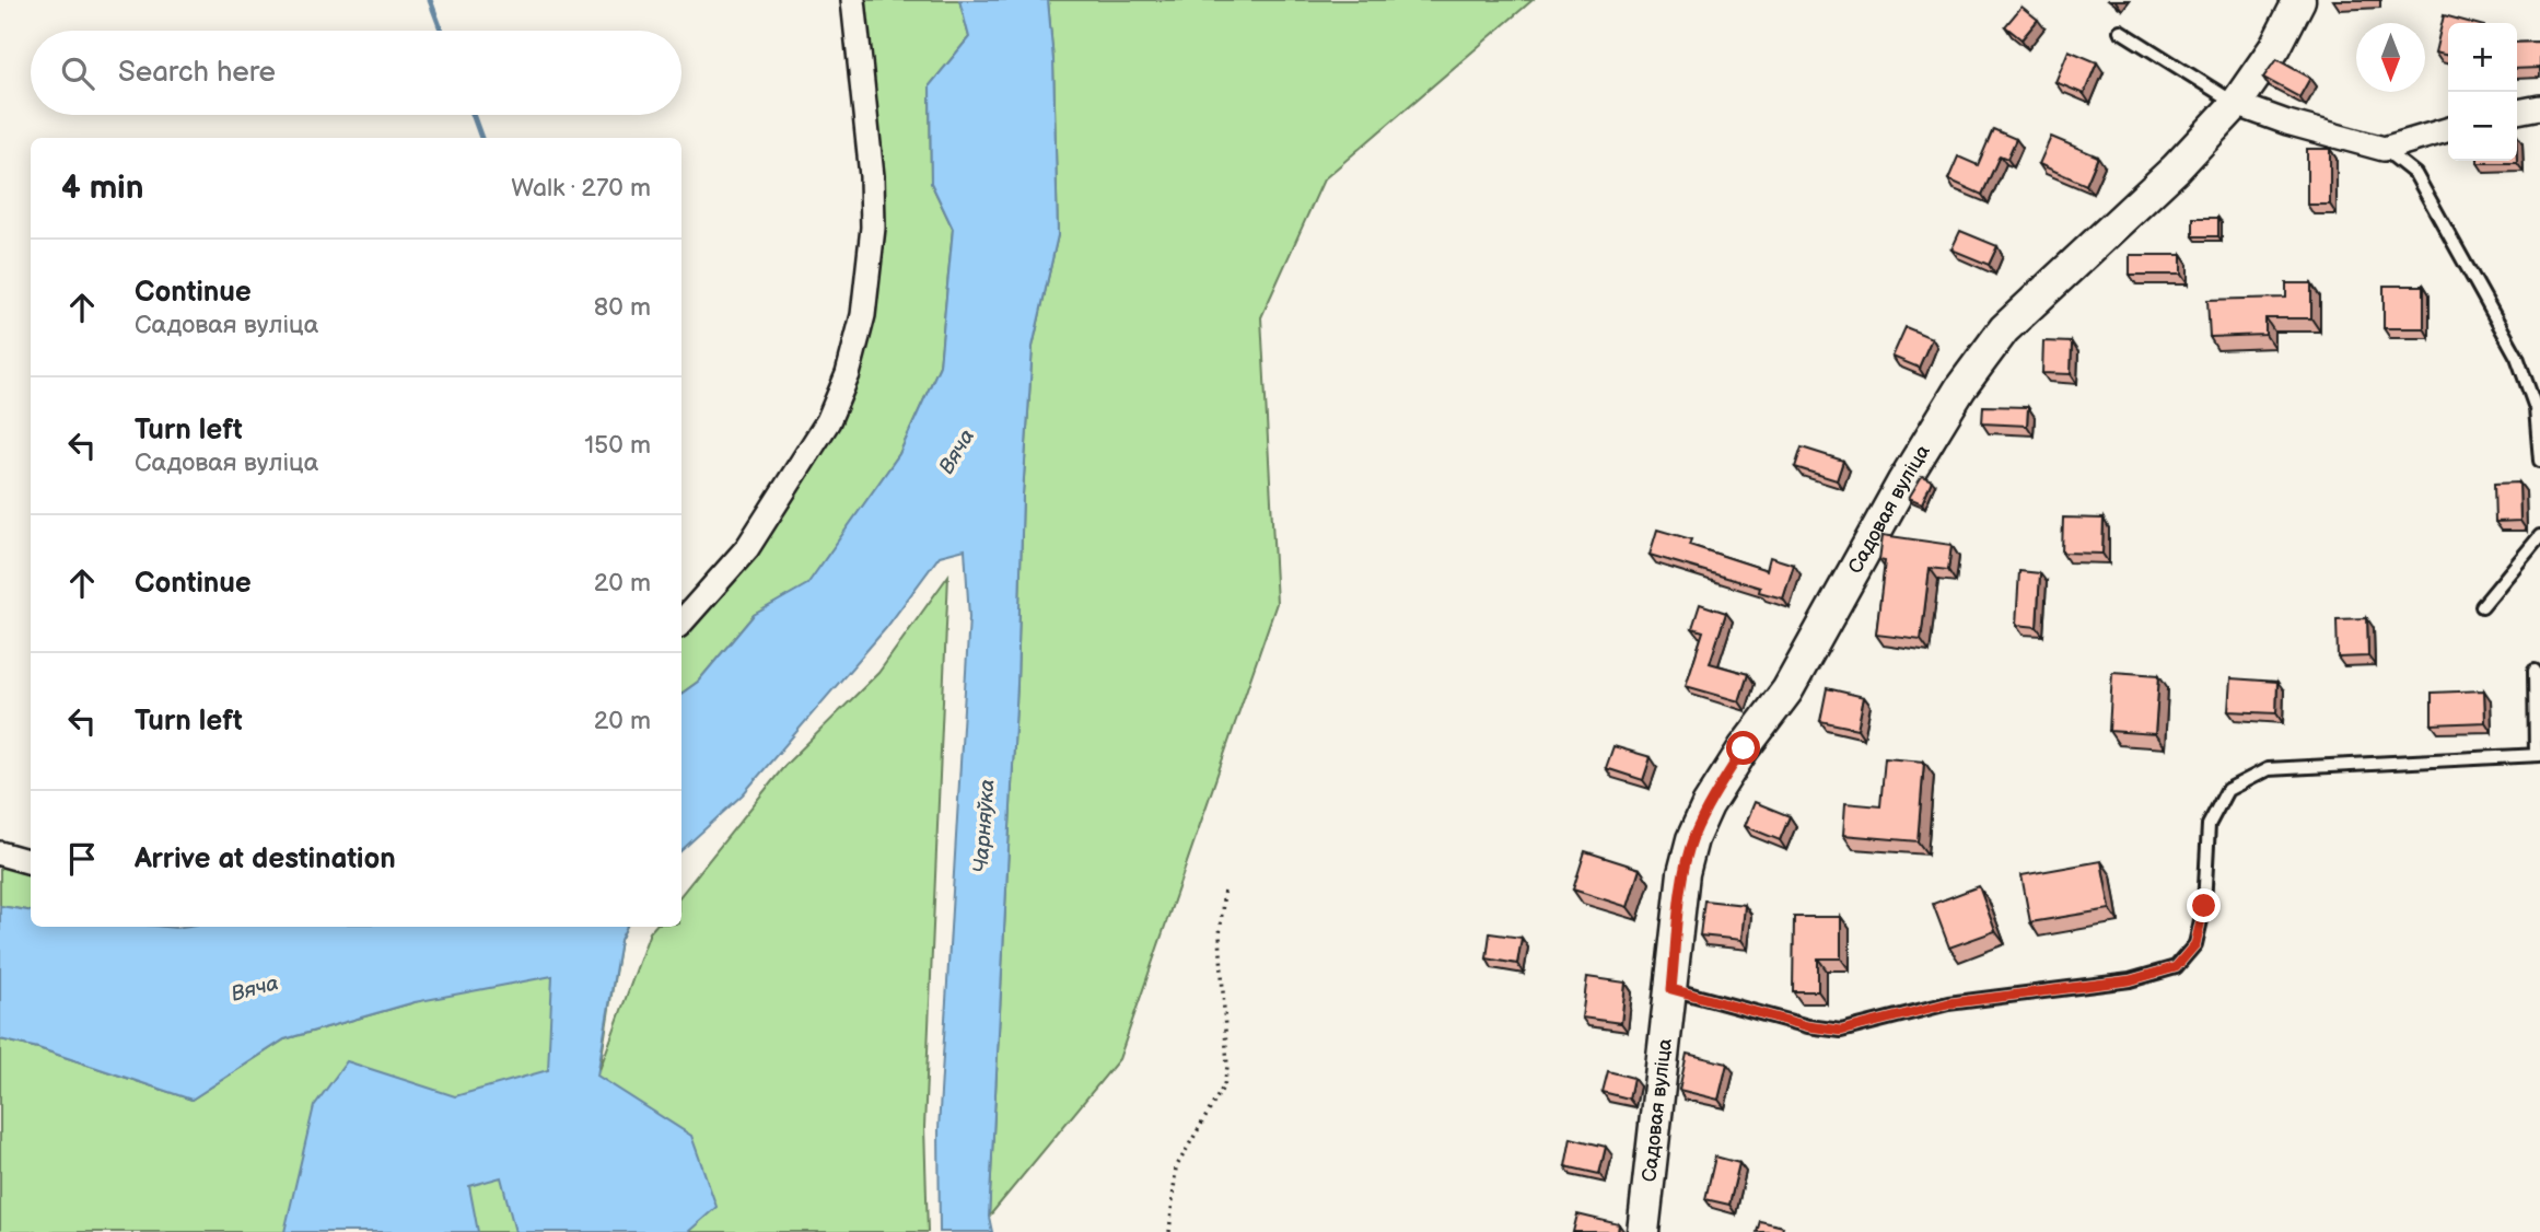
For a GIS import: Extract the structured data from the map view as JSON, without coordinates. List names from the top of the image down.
{
  "streets": {
    "street": ["Садовая вуліца"]
  },
  "water": ["Вяча", "Чарняўка"],
  "north": "bottom",
  "page": {
    "map_buttons": ["+", "−"],
    "search": "Search here",
    "heading": ["4 min", "Walk · 270 m"],
    "list": [
      ["Continue", "Садовая вуліца", "80 m"],
      ["Turn left", "Садовая вуліца", "150 m"],
      ["Continue", "20 m"],
      ["Turn left", "20 m"],
      "Arrive at destination"
    ]
  }
}
